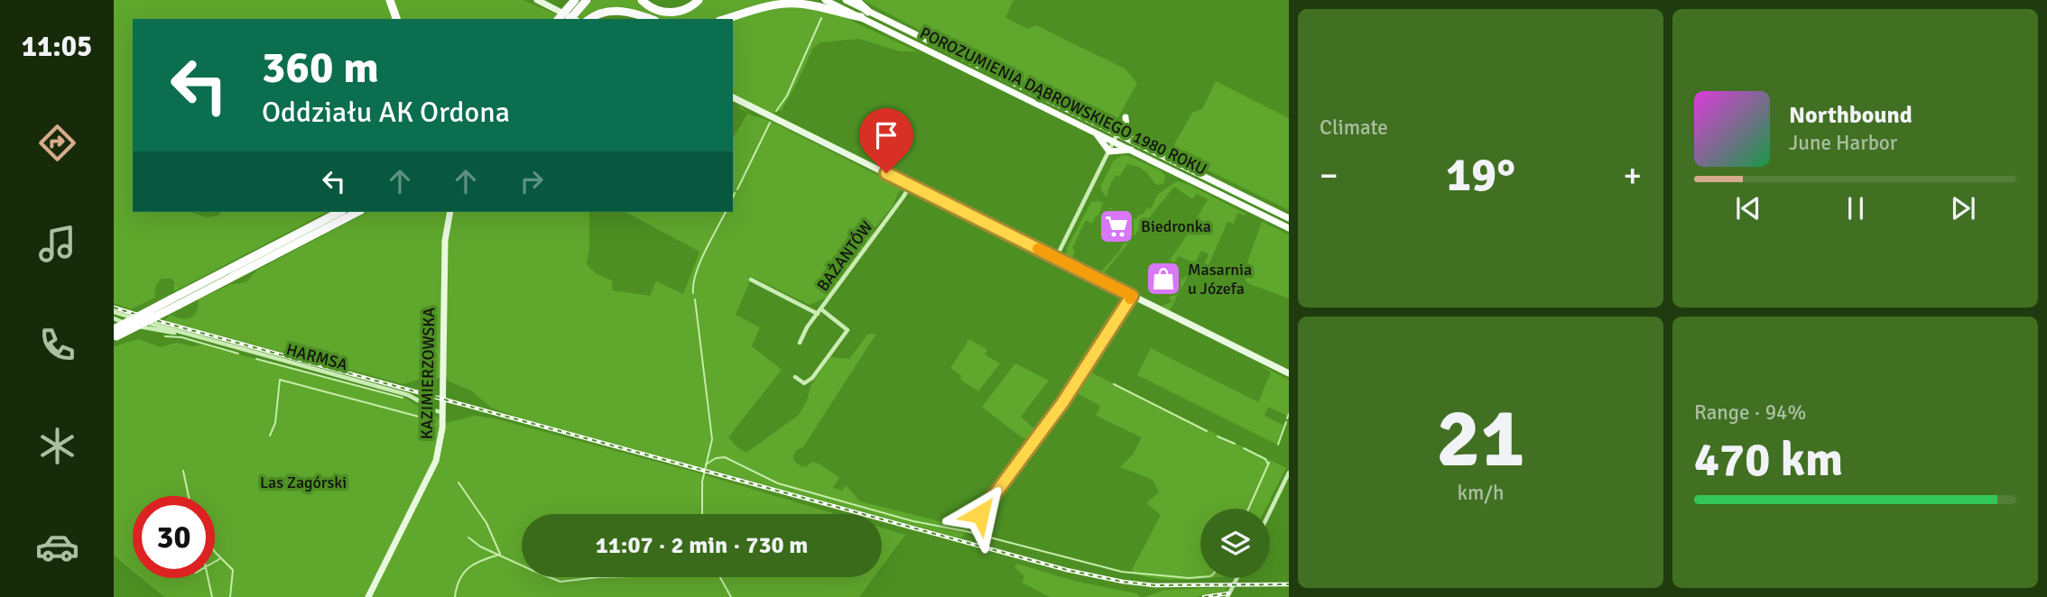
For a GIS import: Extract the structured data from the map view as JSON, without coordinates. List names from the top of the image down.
{
  "streets": {
    "main road": ["POROZUMIENIA DĄBROWSKIEGO 1980 ROKU"],
    "street": ["BAŻANTÓW", "HARMSA", "KAZIMIERZOWSKA"]
  },
  "crossings": [
    ["HARMSA", "KAZIMIERZOWSKA"]
  ],
  "parks": ["Las Zagórski"],
  "places": {
    "supermarket": ["Biedronka"],
    "shop": ["Masarnia u Józefa"]
  },
  "page": {
    "tabs": "11:05",
    "tile": [
      "Climate",
      ["21", "km/h"],
      ["Range · 94%", "470 km"]
    ],
    "turn": ["360 m", "Oddziału AK Ordona"],
    "song": ["Northbound", "June Harbor"],
    "heat": ["−", "19°", "+"],
    "limit": "30",
    "trip": "11:07 · 2 min · 730 m"
  }
}
